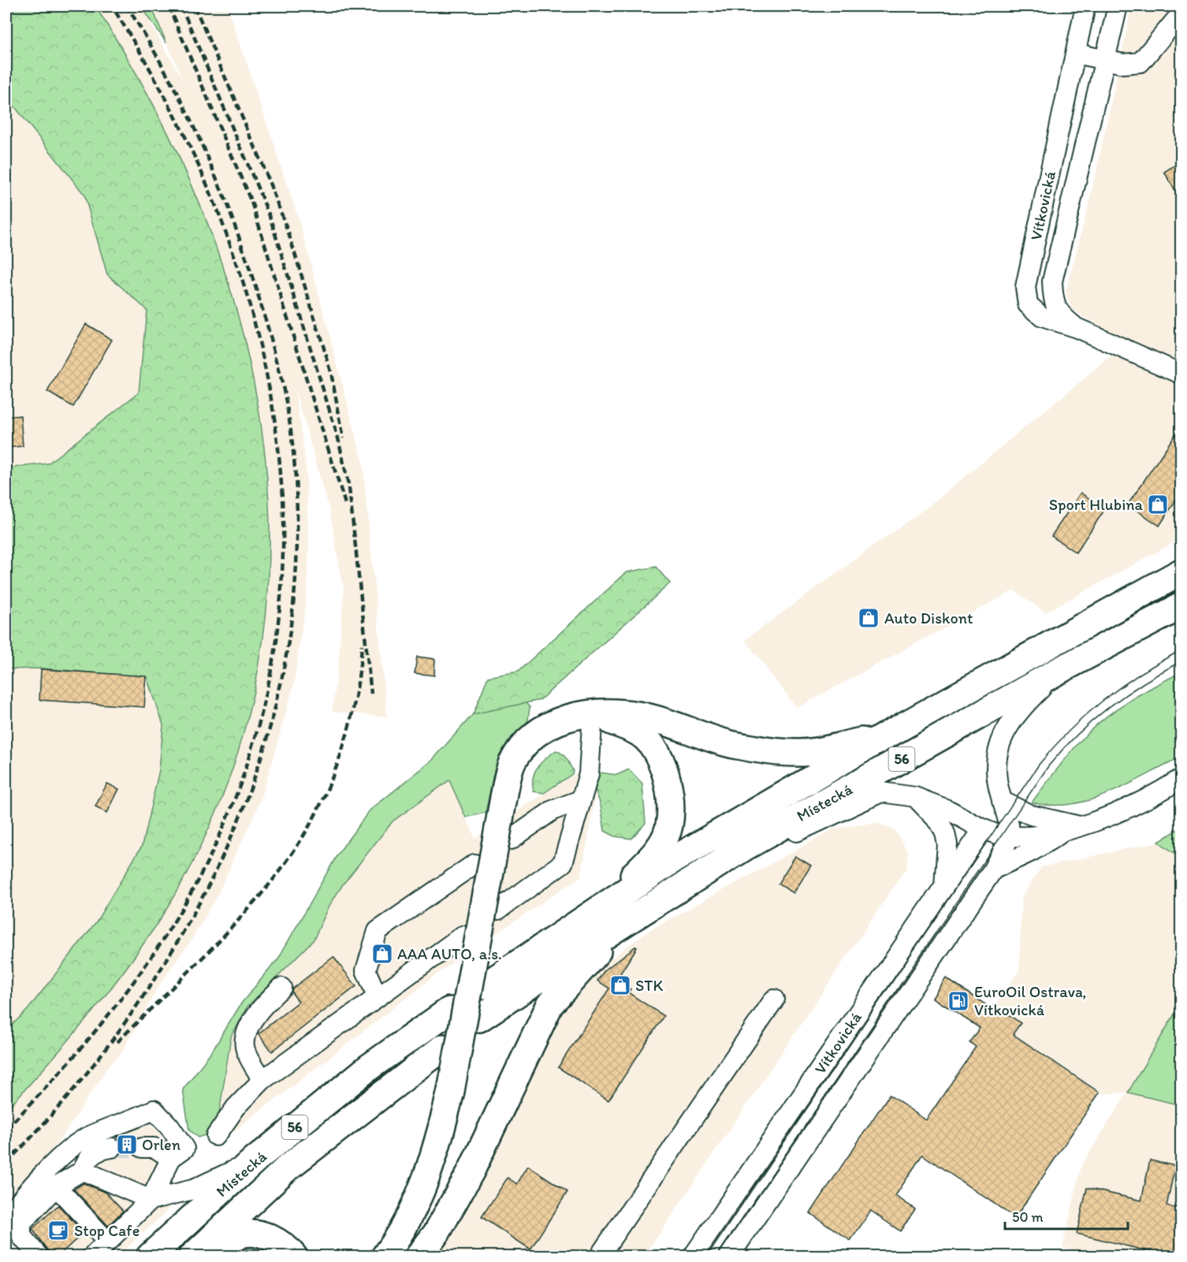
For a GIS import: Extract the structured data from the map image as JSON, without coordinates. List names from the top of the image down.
{
  "streets": {
    "highway": ["56", "Místecká"],
    "street": ["Vítkovická"]
  },
  "places": {
    "shop": [
      "Sport Hlubina",
      "Auto Diskont",
      "AAA AUTO, a.s.",
      "STK"
    ],
    "fuel station": ["EuroOil Ostrava, Vítkovická"],
    "building": ["Orlen"],
    "cafe": ["Stop Cafe"]
  },
  "scale_bar": "50 m"
}
